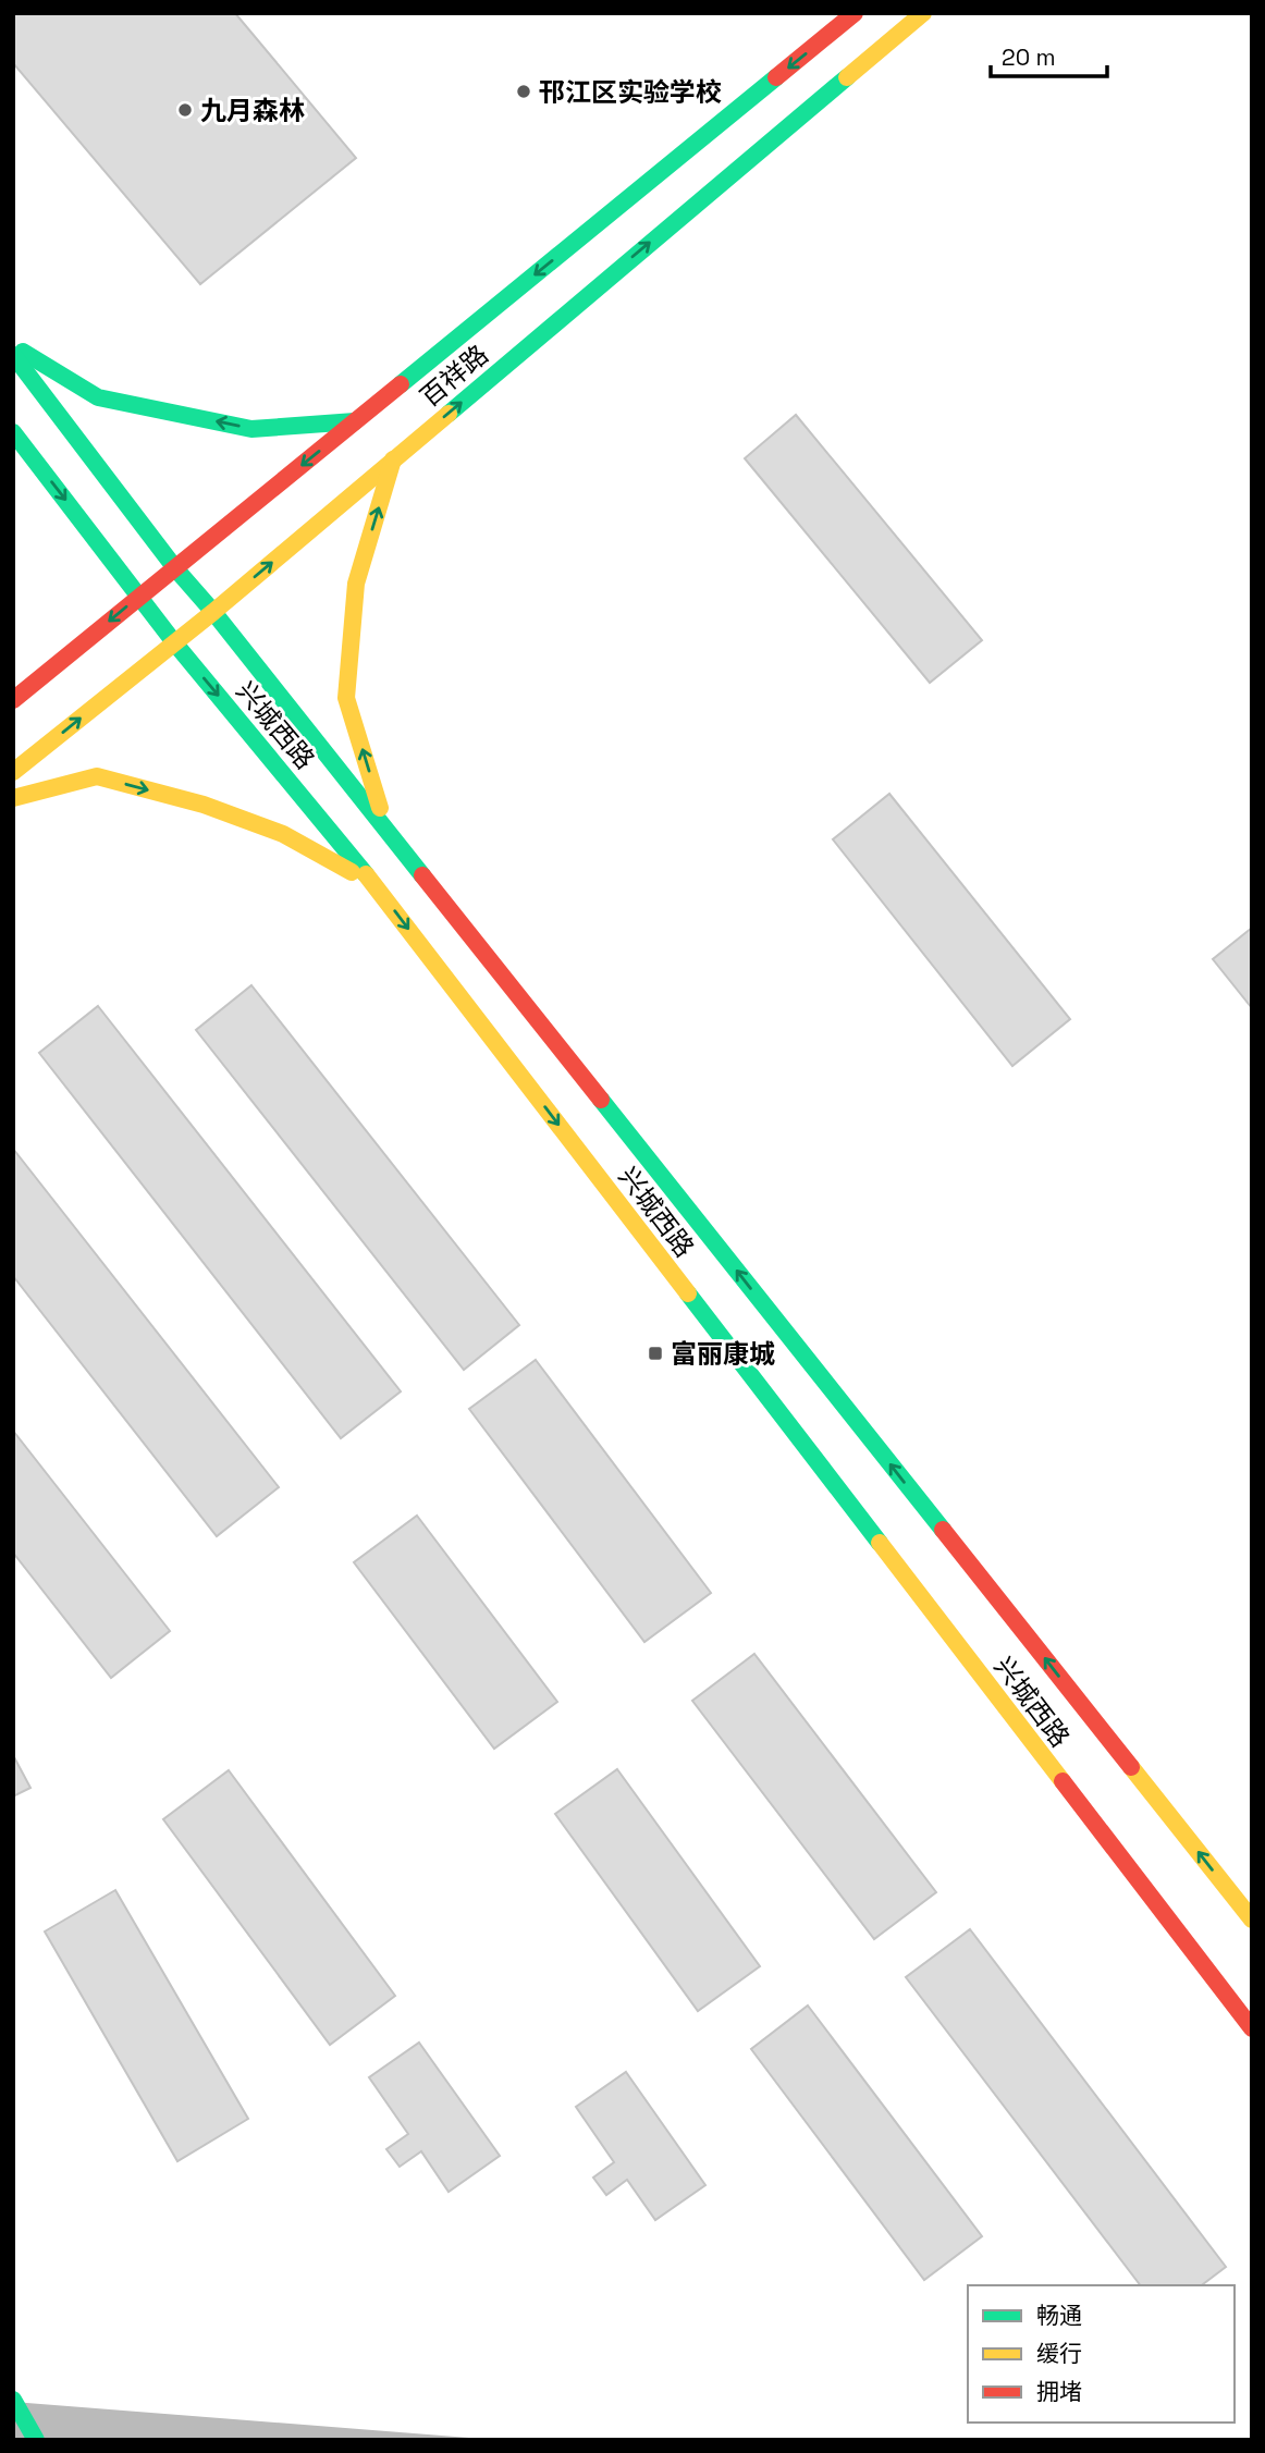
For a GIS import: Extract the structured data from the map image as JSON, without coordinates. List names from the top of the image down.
{
  "streets": {
    "street": ["百祥路", "兴城西路"]
  },
  "crossings": [
    ["百祥路", "兴城西路"]
  ],
  "places": {
    "other": ["邗江区实验学校", "九月森林"],
    "transit": ["富丽康城"]
  },
  "legend": ["畅通", "缓行", "拥堵"],
  "scale_bar": "20 m"
}
